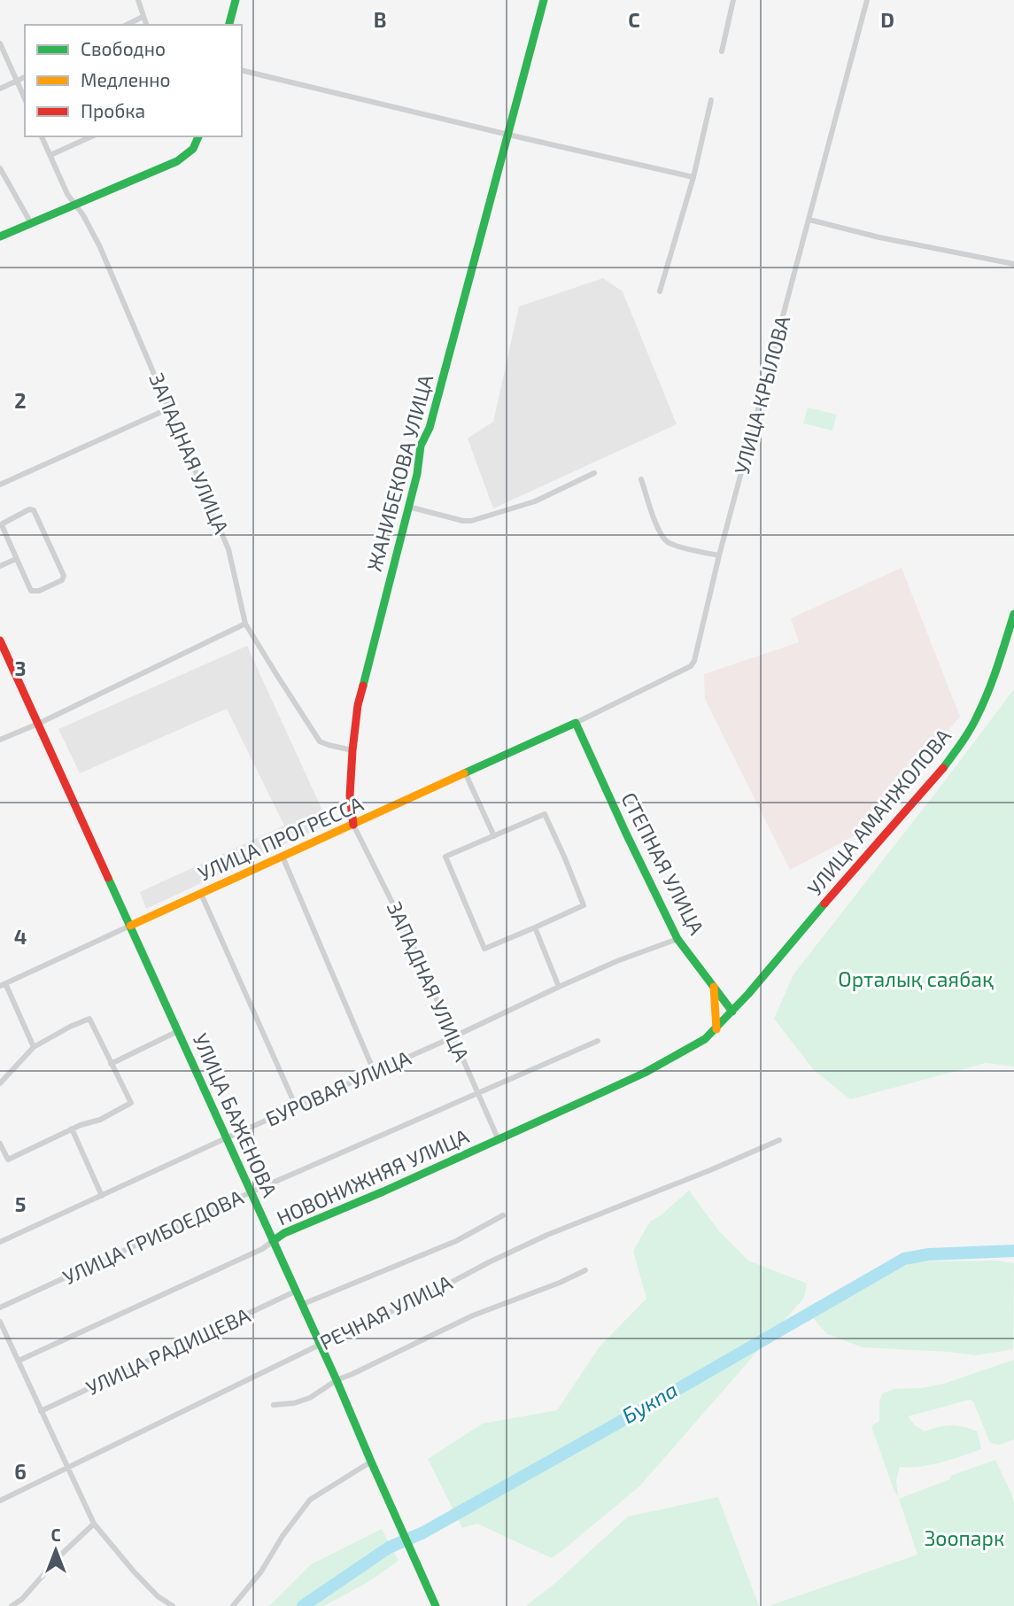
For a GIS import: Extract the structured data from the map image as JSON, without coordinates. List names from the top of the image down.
{
  "streets": {
    "main road": [
      "ЖАНИБЕКОВА УЛИЦА",
      "УЛИЦА АМАНЖОЛОВА",
      "УЛИЦА ПРОГРЕССА",
      "СТЕПНАЯ УЛИЦА",
      "УЛИЦА БАЖЕНОВА",
      "НОВОНИЖНЯЯ УЛИЦА"
    ],
    "street": [
      "УЛИЦА КРЫЛОВА",
      "ЗАПАДНАЯ УЛИЦА",
      "БУРОВАЯ УЛИЦА",
      "УЛИЦА ГРИБОЕДОВА",
      "РЕЧНАЯ УЛИЦА",
      "УЛИЦА РАДИЩЕВА"
    ]
  },
  "crossings": [
    ["УЛИЦА КРЫЛОВА", "УЛИЦА ПРОГРЕССА"],
    ["УЛИЦА КРЫЛОВА", "СТЕПНАЯ УЛИЦА"],
    ["ЗАПАДНАЯ УЛИЦА", "ЖАНИБЕКОВА УЛИЦА"],
    ["ЗАПАДНАЯ УЛИЦА", "УЛИЦА ПРОГРЕССА"],
    ["ЗАПАДНАЯ УЛИЦА", "БУРОВАЯ УЛИЦА"],
    ["ЗАПАДНАЯ УЛИЦА", "НОВОНИЖНЯЯ УЛИЦА"],
    ["ЗАПАДНАЯ УЛИЦА", "УЛИЦА ГРИБОЕДОВА"],
    ["ЖАНИБЕКОВА УЛИЦА", "УЛИЦА ПРОГРЕССА"],
    ["УЛИЦА АМАНЖОЛОВА", "СТЕПНАЯ УЛИЦА"],
    ["УЛИЦА АМАНЖОЛОВА", "НОВОНИЖНЯЯ УЛИЦА"],
    ["УЛИЦА ПРОГРЕССА", "СТЕПНАЯ УЛИЦА"],
    ["УЛИЦА ПРОГРЕССА", "УЛИЦА БАЖЕНОВА"],
    ["СТЕПНАЯ УЛИЦА", "БУРОВАЯ УЛИЦА"],
    ["СТЕПНАЯ УЛИЦА", "НОВОНИЖНЯЯ УЛИЦА"],
    ["БУРОВАЯ УЛИЦА", "УЛИЦА БАЖЕНОВА"],
    ["УЛИЦА БАЖЕНОВА", "НОВОНИЖНЯЯ УЛИЦА"],
    ["УЛИЦА БАЖЕНОВА", "УЛИЦА ГРИБОЕДОВА"],
    ["УЛИЦА БАЖЕНОВА", "РЕЧНАЯ УЛИЦА"],
    ["УЛИЦА БАЖЕНОВА", "УЛИЦА РАДИЩЕВА"]
  ],
  "water": ["Букпа"],
  "parks": ["Орталық саябақ", "Зоопарк"],
  "legend": ["Свободно", "Медленно", "Пробка"],
  "north": "top",
  "grid": {
    "columns": ["B", "C", "D"],
    "rows": [
      "2",
      "3",
      "4",
      "5",
      "6"
    ]
  }
}
